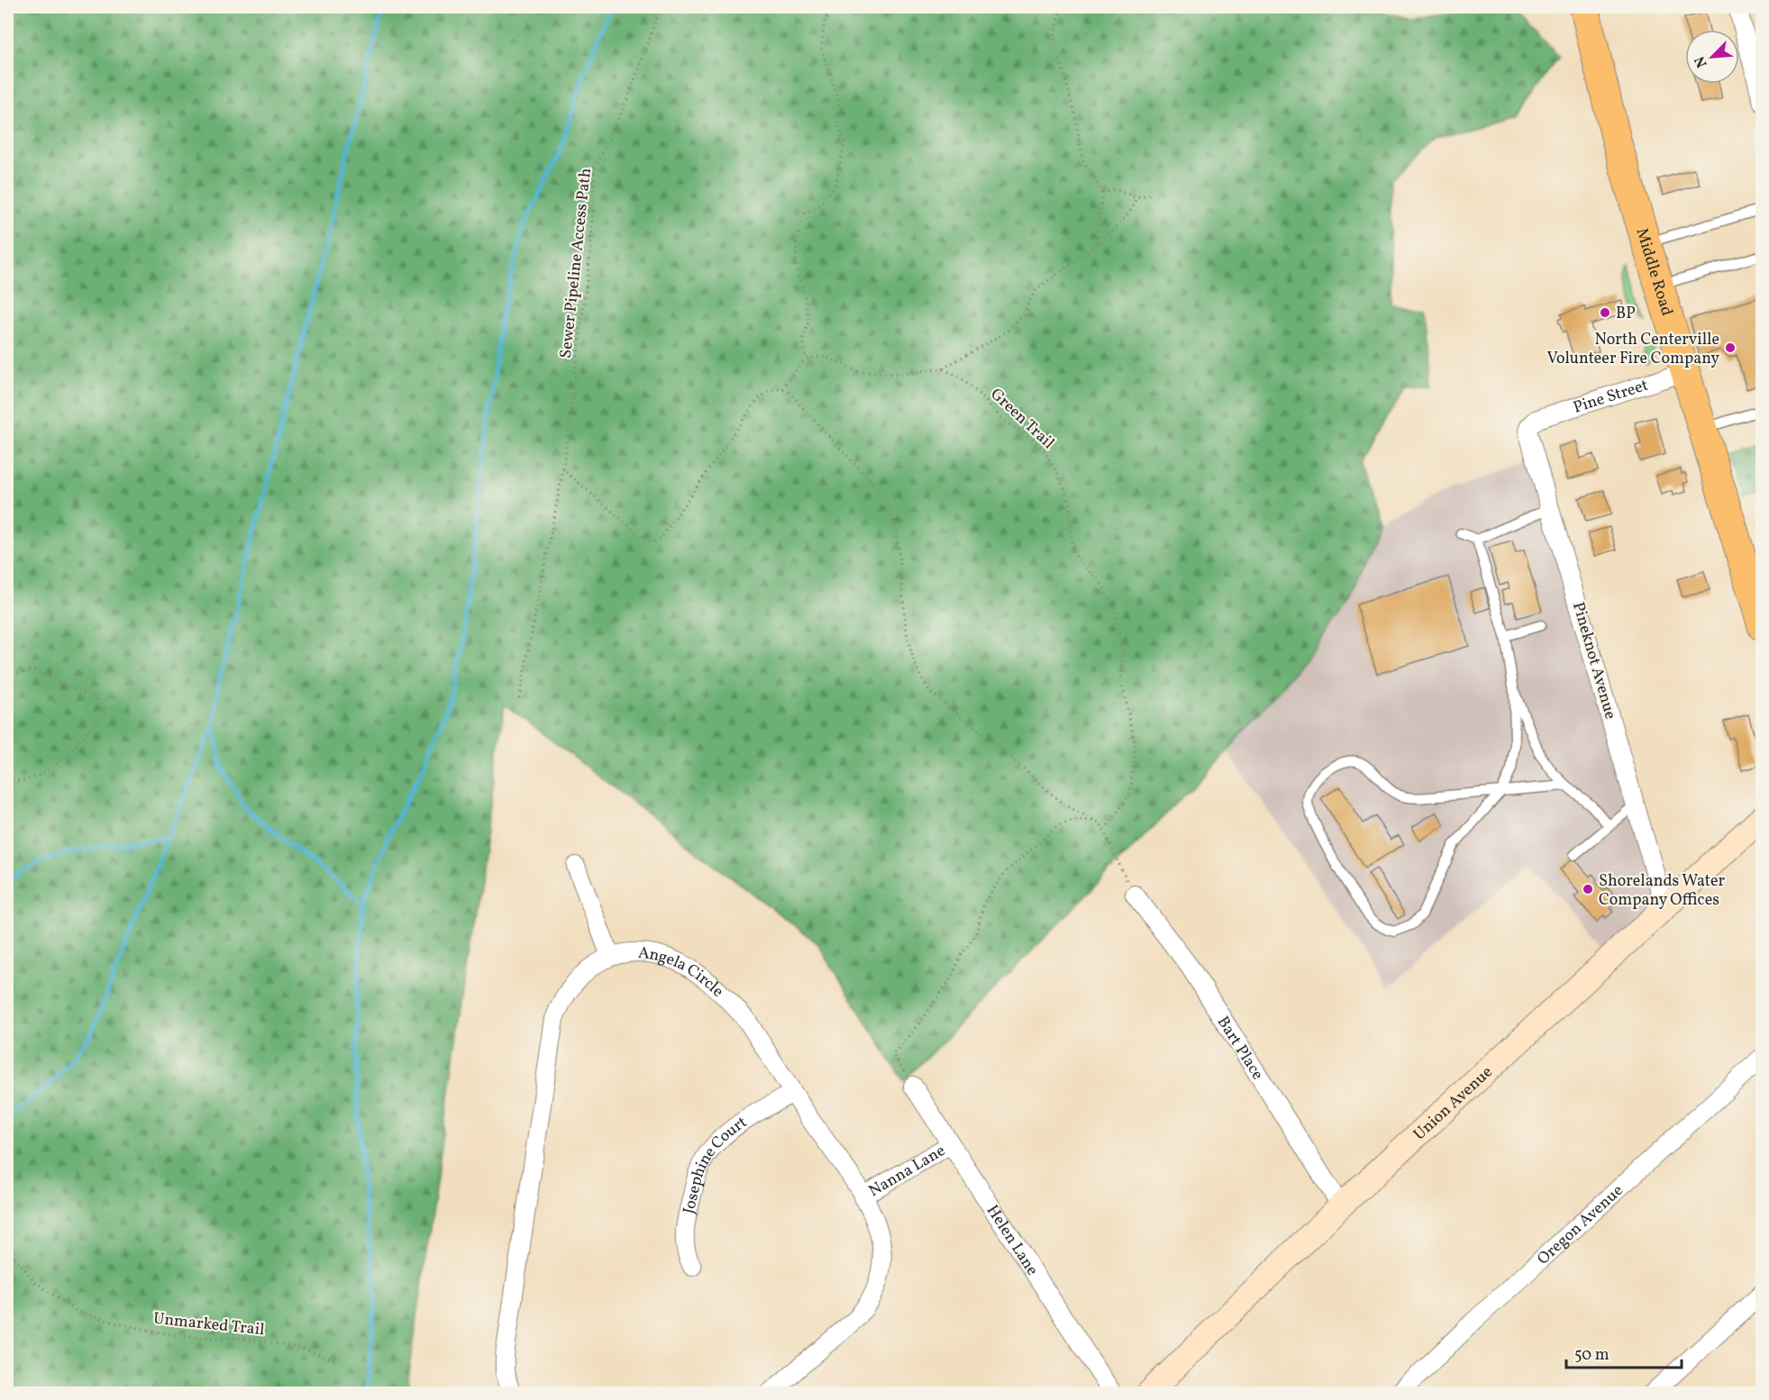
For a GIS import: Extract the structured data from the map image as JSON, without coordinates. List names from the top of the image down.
{
  "streets": {
    "main road": ["Middle Road"],
    "street": [
      "Pine Street",
      "Pineknot Avenue",
      "Angela Circle",
      "Bart Place",
      "Union Avenue",
      "Josephine Court",
      "Nanna Lane",
      "Oregon Avenue",
      "Helen Lane"
    ],
    "path": ["Sewer Pipeline Access Path", "Green Trail", "Unmarked Trail"]
  },
  "crossings": [
    ["Middle Road", "Pine Street"],
    ["Pine Street", "Pineknot Avenue"],
    ["Pineknot Avenue", "Union Avenue"],
    ["Angela Circle", "Josephine Court"],
    ["Angela Circle", "Nanna Lane"],
    ["Bart Place", "Union Avenue"],
    ["Nanna Lane", "Helen Lane"]
  ],
  "places": ["BP", "North Centerville Volunteer Fire Company", "Shorelands Water Company Offices"],
  "scale_bar": "50 m",
  "north": "bottom left"
}
